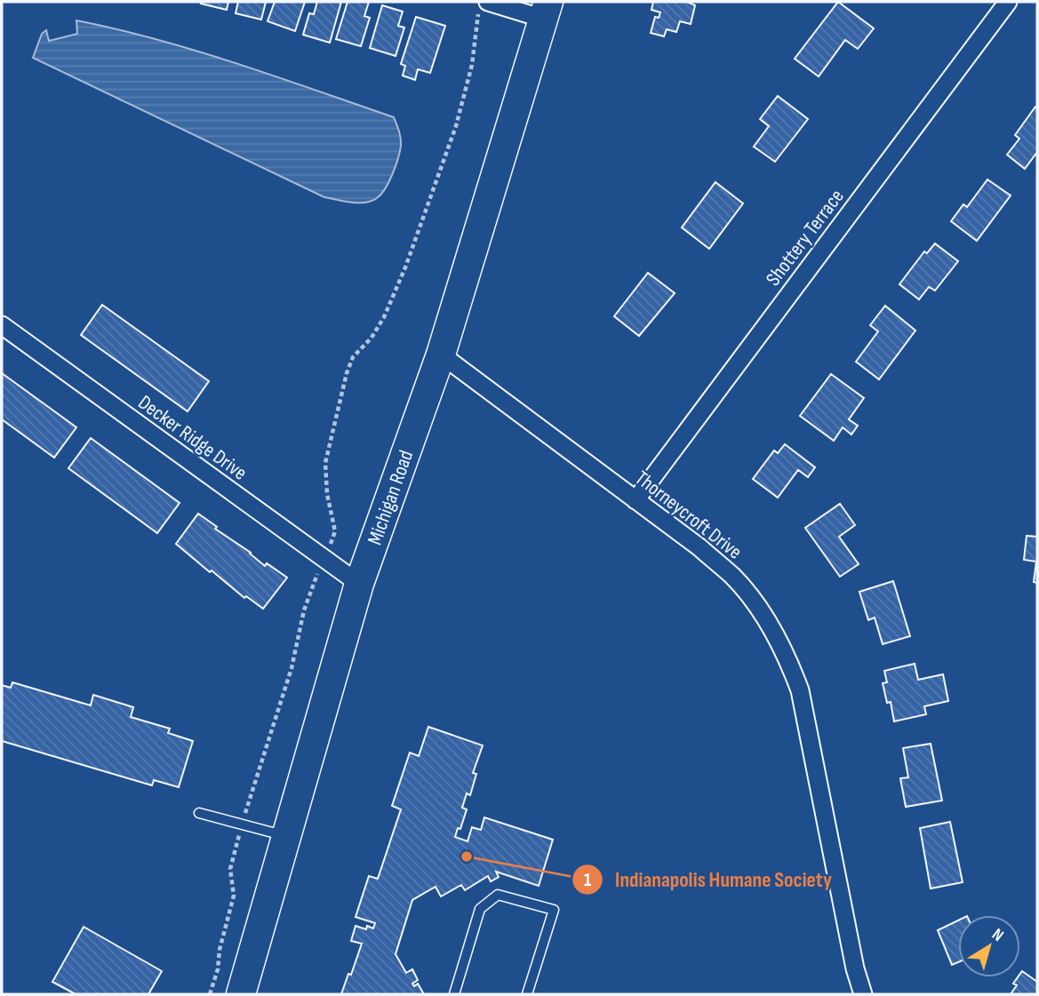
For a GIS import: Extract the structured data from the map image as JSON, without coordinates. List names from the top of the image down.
{
  "streets": {
    "main road": ["Michigan Road"],
    "street": ["Shottery Terrace", "Decker Ridge Drive", "Thorneycroft Drive"]
  },
  "crossings": [
    ["Shottery Terrace", "Thorneycroft Drive"],
    ["Decker Ridge Drive", "Michigan Road"],
    ["Michigan Road", "Thorneycroft Drive"]
  ],
  "places": ["Indianapolis Humane Society"],
  "north": "top right"
}
